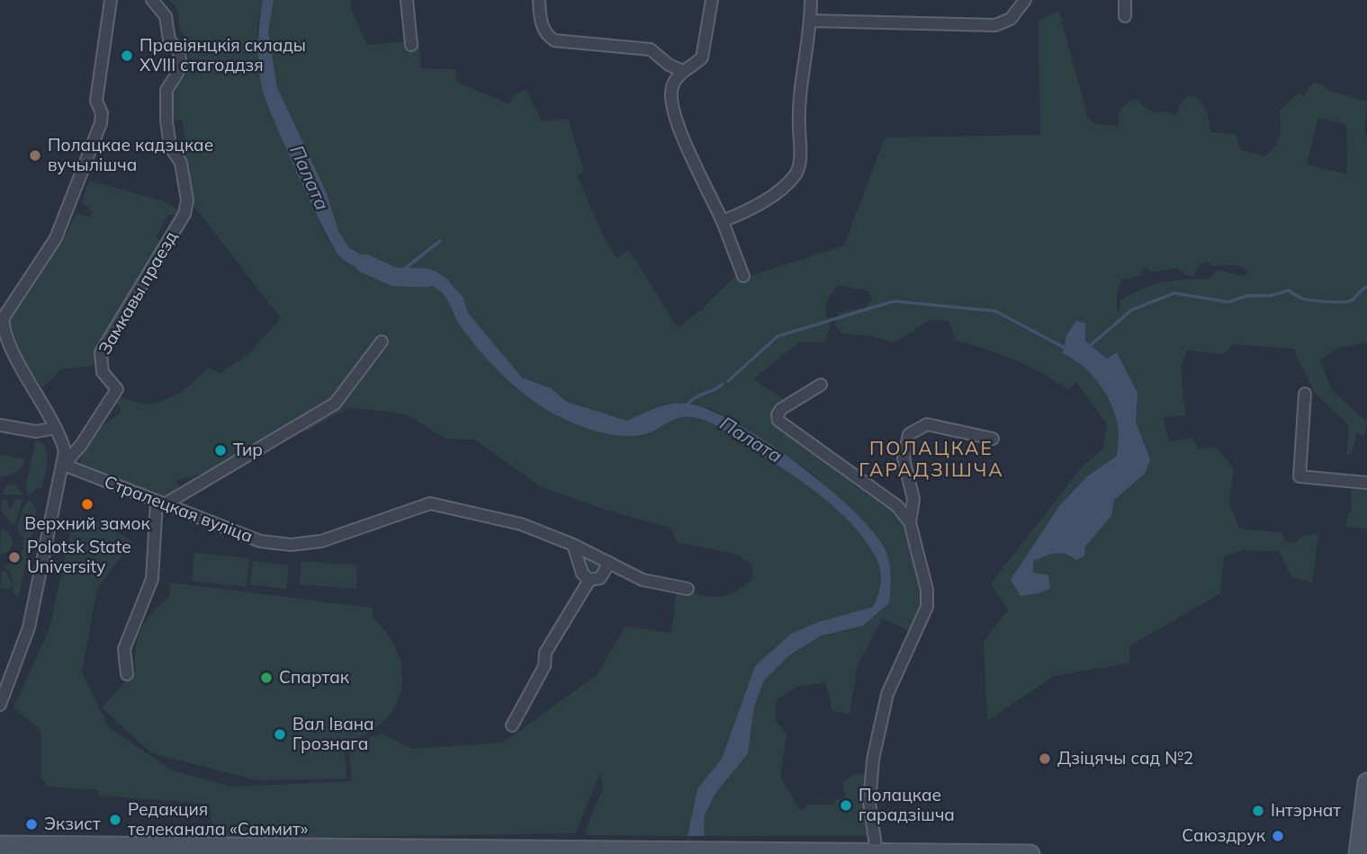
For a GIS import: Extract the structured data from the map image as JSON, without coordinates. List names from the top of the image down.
{
  "streets": {
    "street": ["Замкавы праезд", "Стралецкая вуліца"]
  },
  "crossings": [
    ["Замкавы праезд", "Стралецкая вуліца"]
  ],
  "districts": ["ПОЛАЦКАЕ ГАРАДЗІШЧА"],
  "water": ["Палата"],
  "places": [
    "Правіянцкія склады XVIII стагоддзя",
    "Полацкае кадэцкае вучылішча",
    "Тир",
    "Верхний замок",
    "Polotsk State University",
    "Спартак",
    "Вал Івана Грознага",
    "Дзіцячы сад №2",
    "Полацкае гарадзішча",
    "Інтэрнат",
    "Редакция телеканала «Саммит»",
    "Экзист",
    "Саюздрук"
  ]
}
